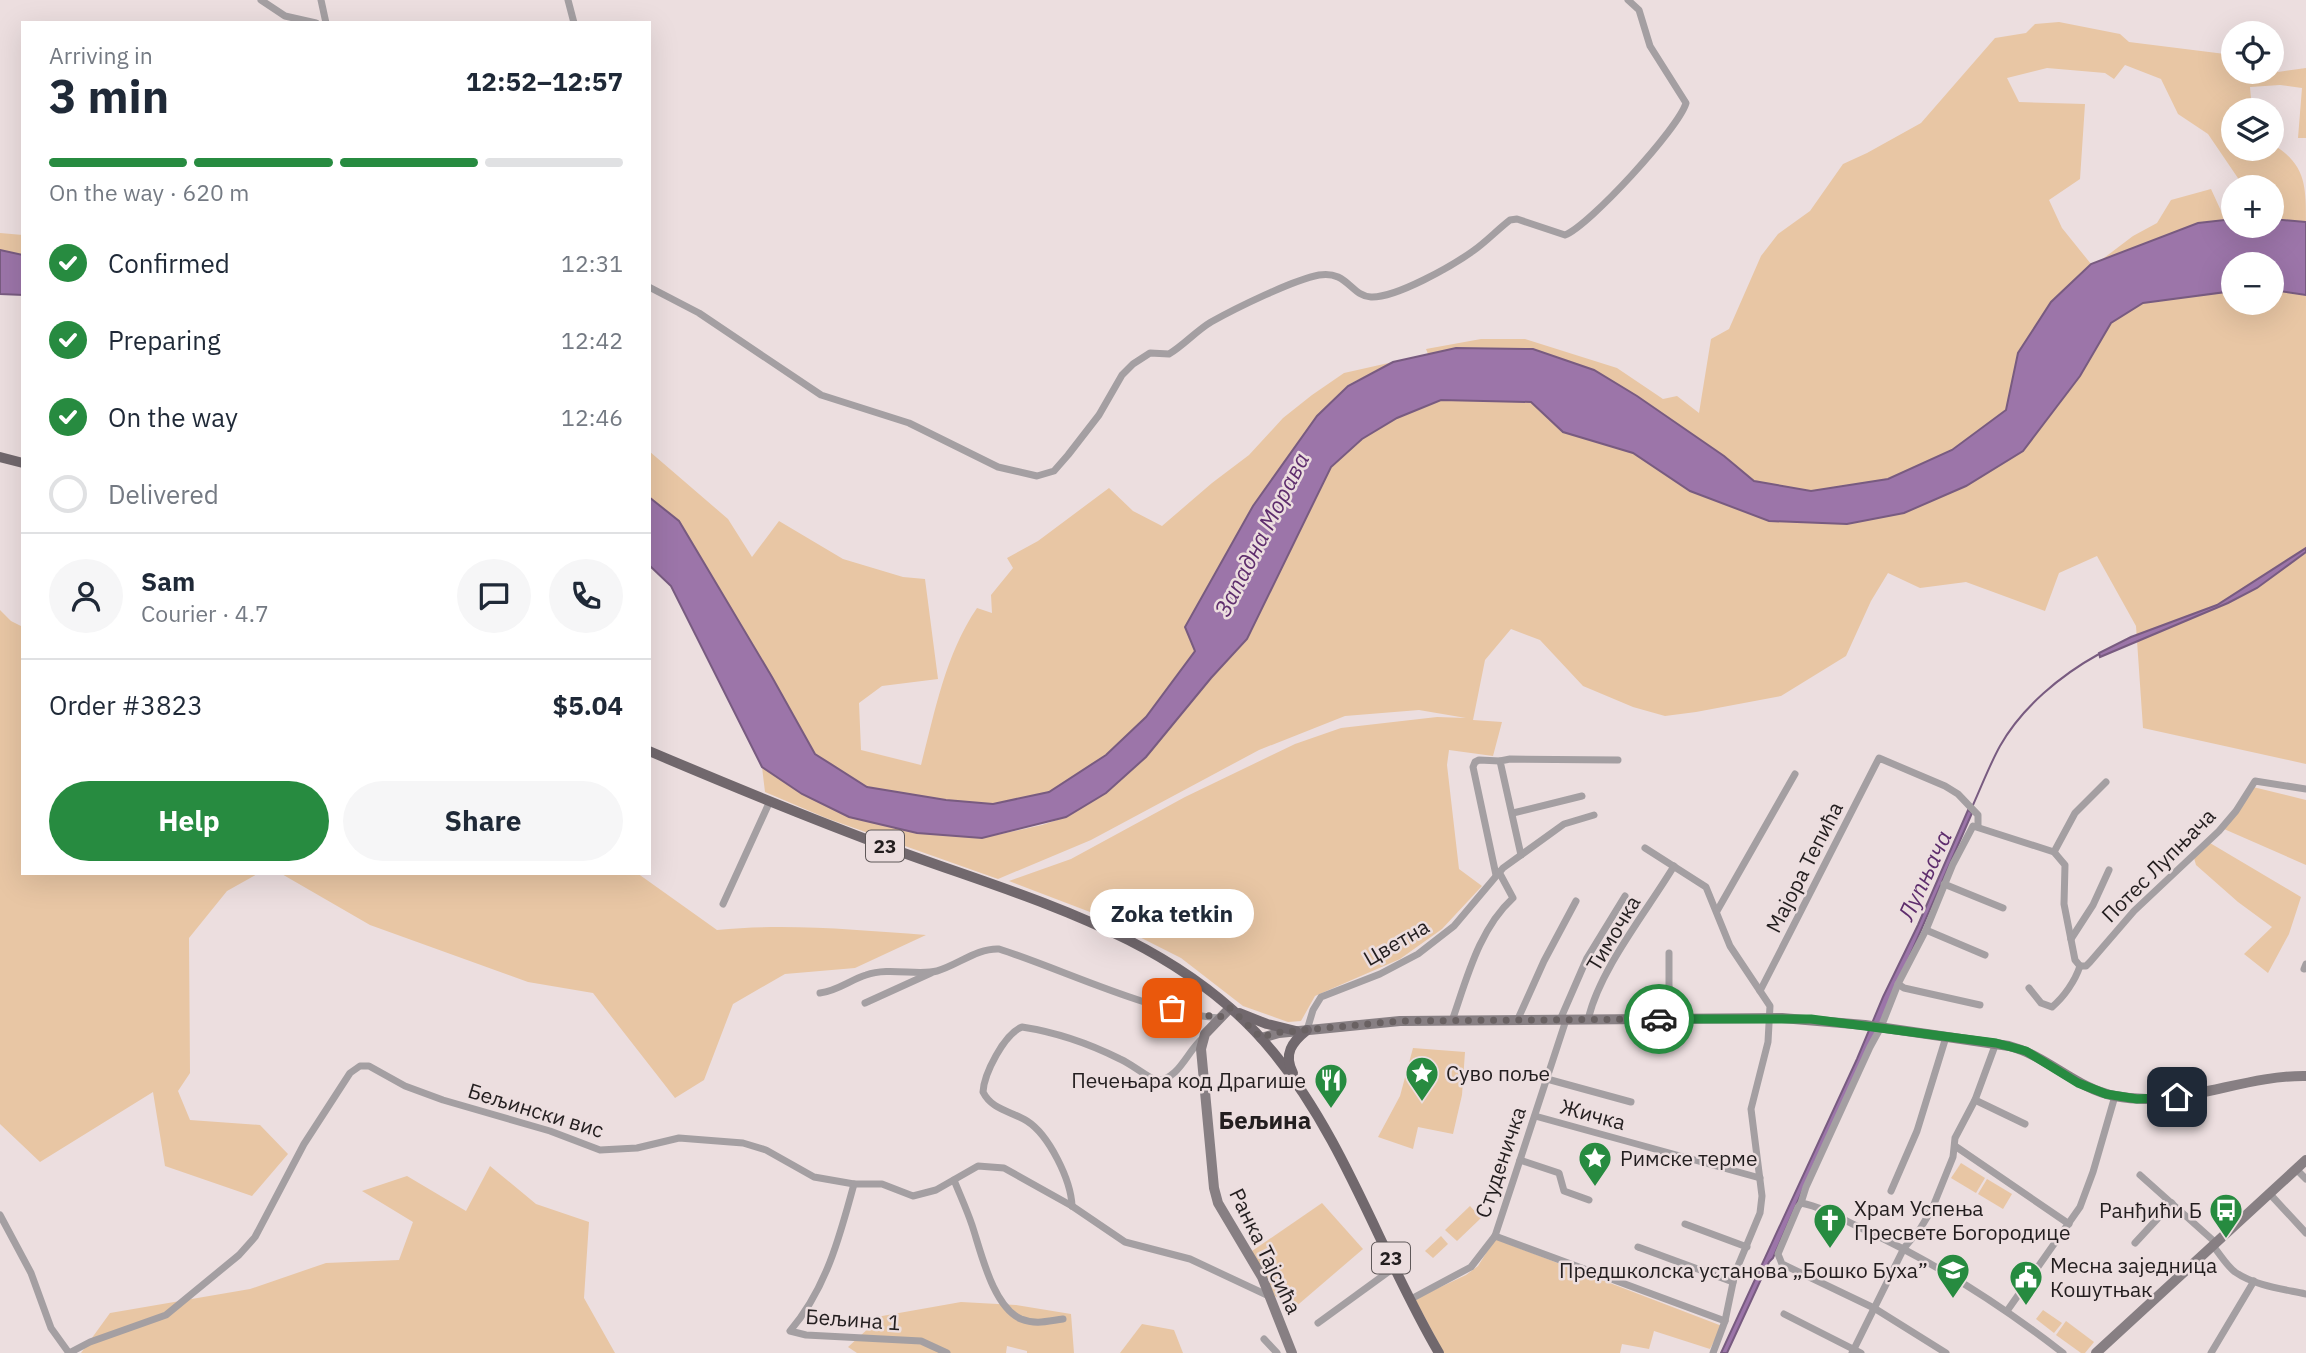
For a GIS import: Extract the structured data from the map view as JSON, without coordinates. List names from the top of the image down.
{
  "streets": {
    "main road": ["23", "Ранка Тајсића"],
    "street": [
      "Потес Лупњача",
      "Мајора Тепића",
      "Тимочка",
      "Цветна",
      "Бељински вис",
      "Жичка",
      "Студеничка",
      "Бељина 1"
    ]
  },
  "crossings": [
    ["23", "Студеничка"],
    ["Бељински вис", "Ранка Тајсића"],
    ["Бељински вис", "Бељина 1"],
    ["Жичка", "Студеничка"]
  ],
  "districts": ["Бељина"],
  "water": ["Западна Морава", "Лупњача"],
  "places": {
    "other": ["Zoka tetkin"],
    "place": ["Суво поље", "Римске терме"],
    "restaurant": ["Печењара код Драгише"],
    "bus stop": ["Ранђићи Б"],
    "church": ["Храм Успења Пресвете Богородице"],
    "school or university": ["Предшколска установа „Бошко Буха”"],
    "public building": ["Месна заједница Кошутњак"]
  },
  "page": {
    "map_buttons": ["+", "−"],
    "heading": ["3 min", "Arriving in", "12:52–12:57"],
    "panel": [
      "Sam",
      "Courier · 4.7",
      "Order #3823",
      "$5.04"
    ],
    "bar": "On the way · 620 m",
    "list": [
      ["Confirmed", "12:31"],
      ["Preparing", "12:42"],
      ["On the way", "12:46"],
      "Delivered"
    ],
    "buttons": ["Help", "Share"],
    "bubble": "Zoka tetkin"
  }
}
